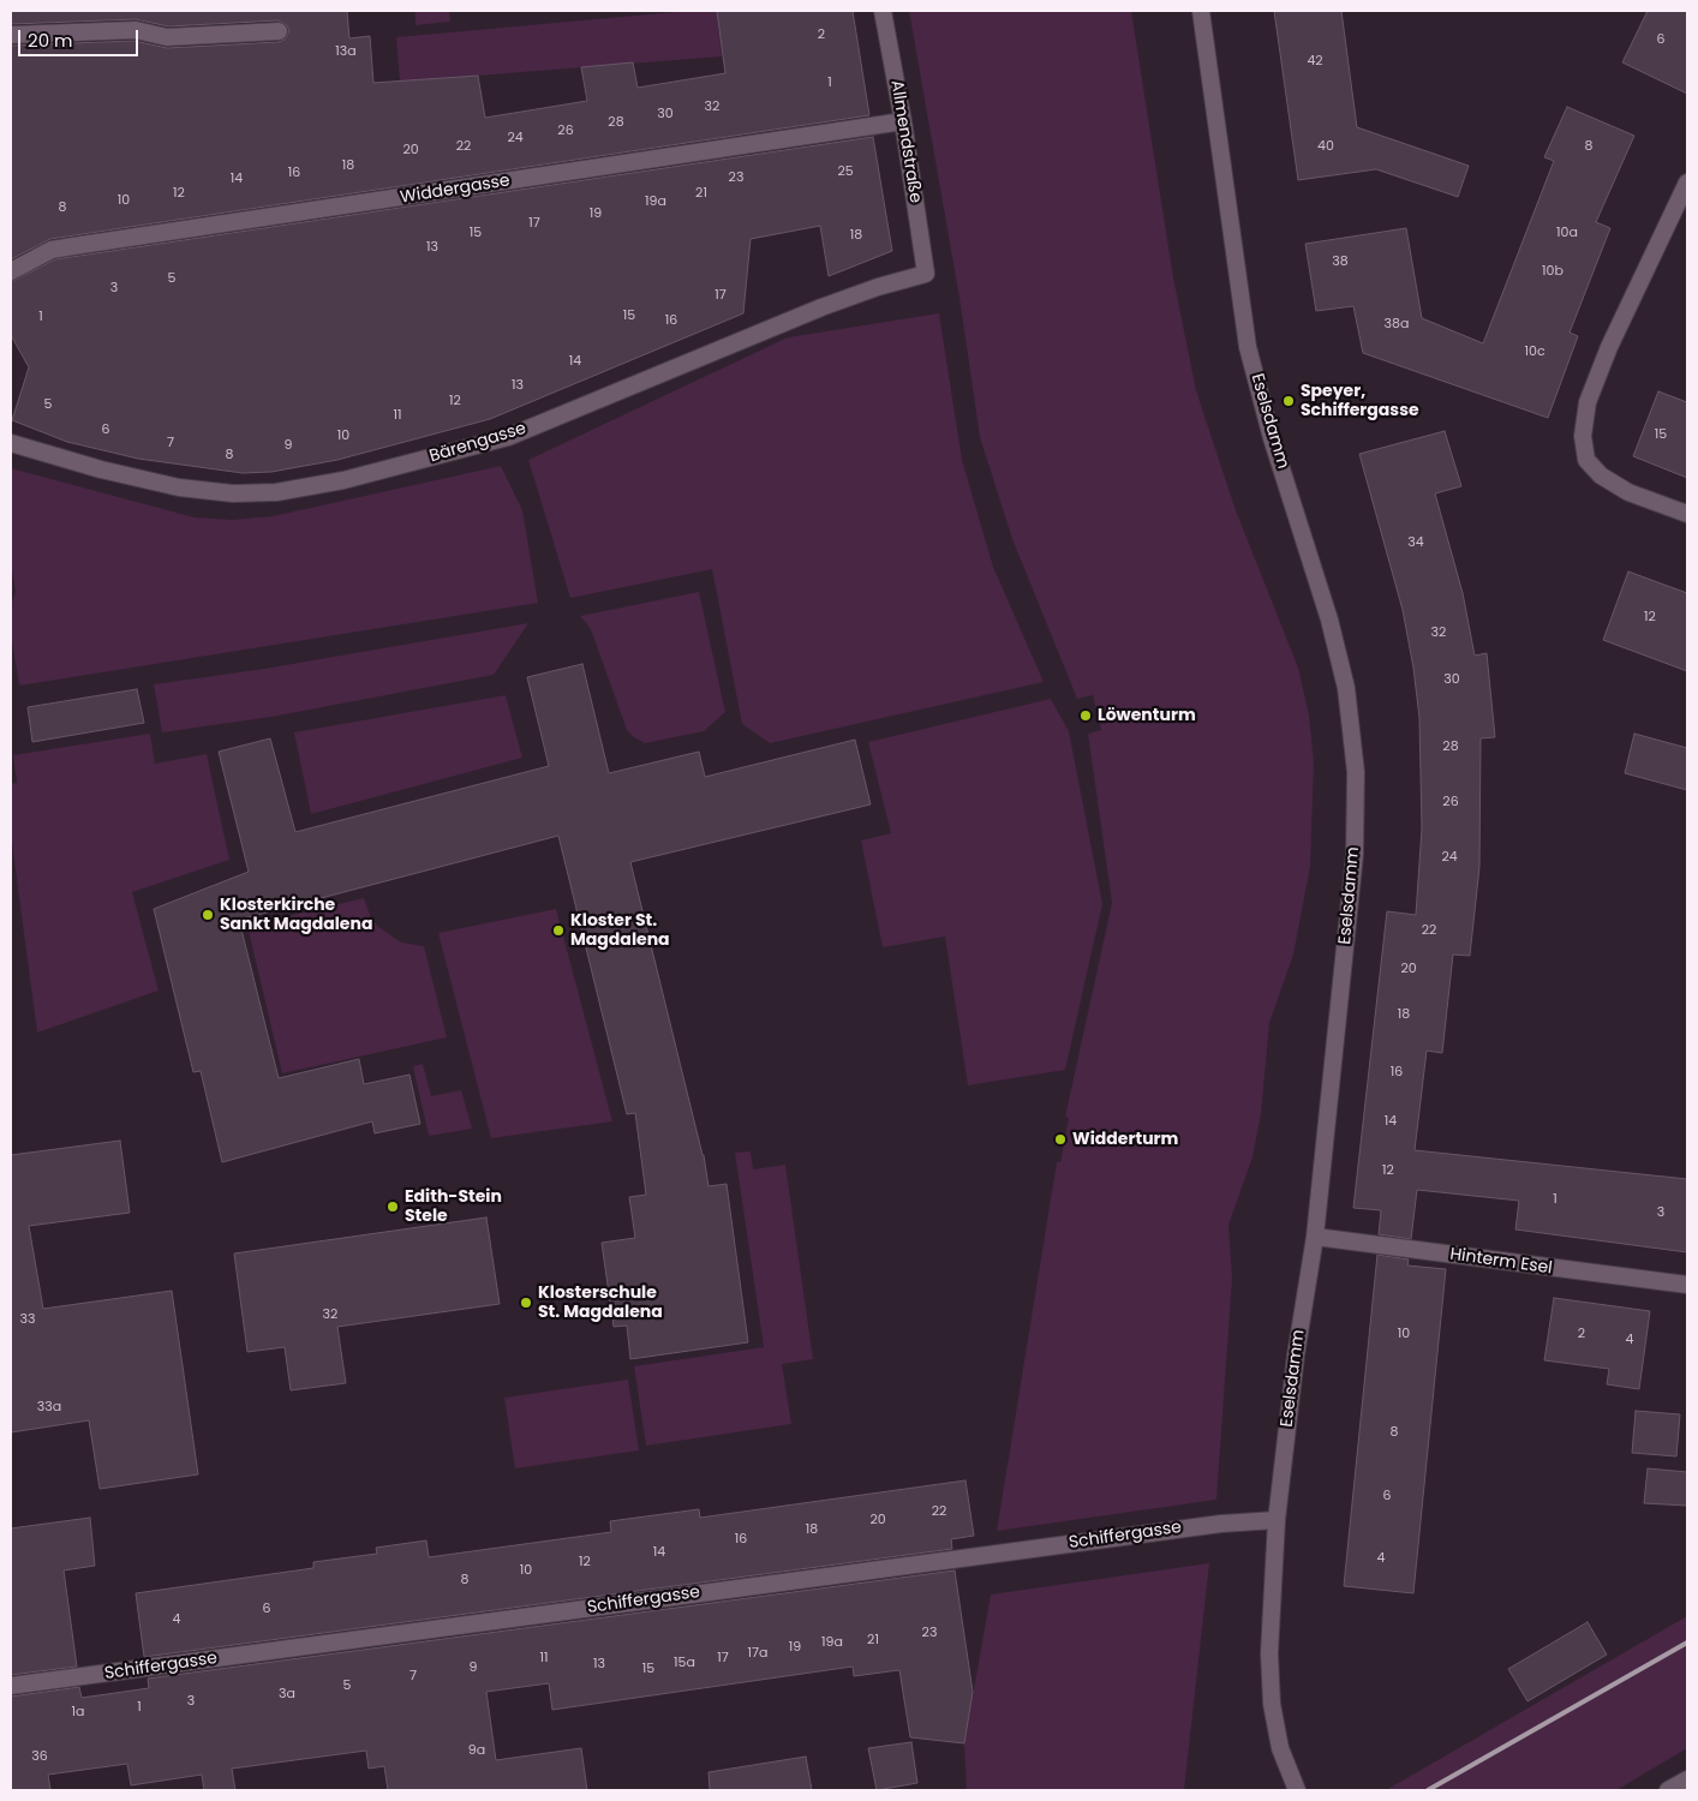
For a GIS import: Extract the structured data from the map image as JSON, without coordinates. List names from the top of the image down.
{
  "streets": {
    "street": [
      "Allmendstraße",
      "Widdergasse",
      "Eselsdamm",
      "Bärengasse",
      "Hinterm Esel",
      "Schiffergasse"
    ]
  },
  "crossings": [
    ["Allmendstraße", "Widdergasse"],
    ["Allmendstraße", "Bärengasse"],
    ["Eselsdamm", "Hinterm Esel"],
    ["Eselsdamm", "Schiffergasse"]
  ],
  "places": [
    "Speyer, Schiffergasse",
    "Löwenturm",
    "Klosterkirche Sankt Magdalena",
    "Kloster St. Magdalena",
    "Widderturm",
    "Edith-Stein Stele",
    "Klosterschule St. Magdalena"
  ],
  "house_numbers": [
    "2",
    "6",
    "13a",
    "42",
    "1",
    "32",
    "30",
    "28",
    "26",
    "24",
    "22",
    "40",
    "8",
    "20",
    "18",
    "25",
    "16",
    "23",
    "14",
    "12",
    "21",
    "10",
    "19a",
    "8",
    "19",
    "17",
    "15",
    "10a",
    "18",
    "13",
    "38",
    "10b",
    "5",
    "3",
    "17",
    "15",
    "1",
    "16",
    "38a",
    "10c",
    "14",
    "13",
    "12",
    "5",
    "11",
    "6",
    "15",
    "10",
    "7",
    "9",
    "8",
    "34",
    "12",
    "32",
    "30",
    "28",
    "26",
    "24",
    "22",
    "20",
    "18",
    "16",
    "14",
    "12",
    "1",
    "3",
    "32",
    "33",
    "10",
    "2",
    "4",
    "33a",
    "8",
    "6",
    "22",
    "20",
    "18",
    "16",
    "14",
    "4",
    "12",
    "10",
    "8",
    "6",
    "4",
    "23",
    "21",
    "19a",
    "19",
    "17a",
    "11",
    "17",
    "15a",
    "13",
    "9",
    "15",
    "7",
    "5",
    "3a",
    "3",
    "1",
    "1a",
    "9a",
    "36"
  ],
  "scale_bar": "20 m"
}
